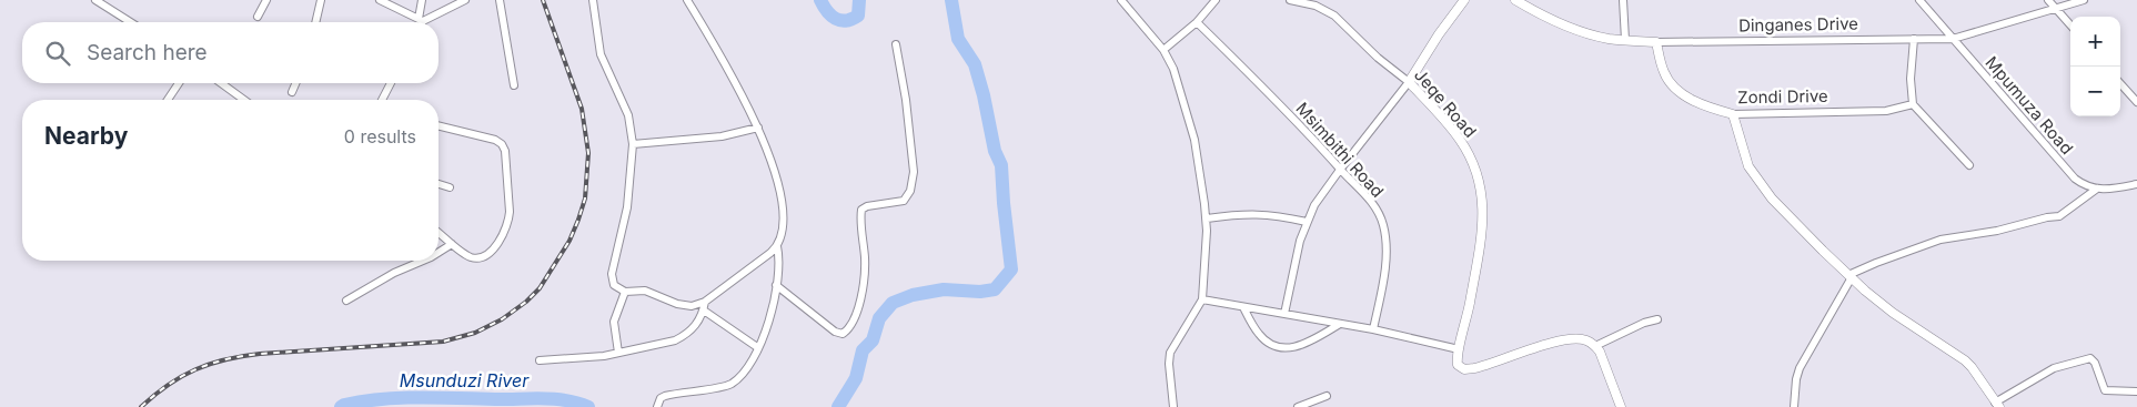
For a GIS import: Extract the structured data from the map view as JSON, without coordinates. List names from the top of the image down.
{
  "streets": {
    "street": [
      "Dinganes Drive",
      "Zondi Drive",
      "Jeqe Road",
      "Mpumuza Road",
      "Msimbithi Road"
    ]
  },
  "crossings": [
    ["Dinganes Drive", "Zondi Drive"],
    ["Dinganes Drive", "Mpumuza Road"]
  ],
  "water": ["Msunduzi River"],
  "page": {
    "map_buttons": ["+", "−"],
    "search": "Search here",
    "heading": ["Nearby", "0 results"]
  }
}
